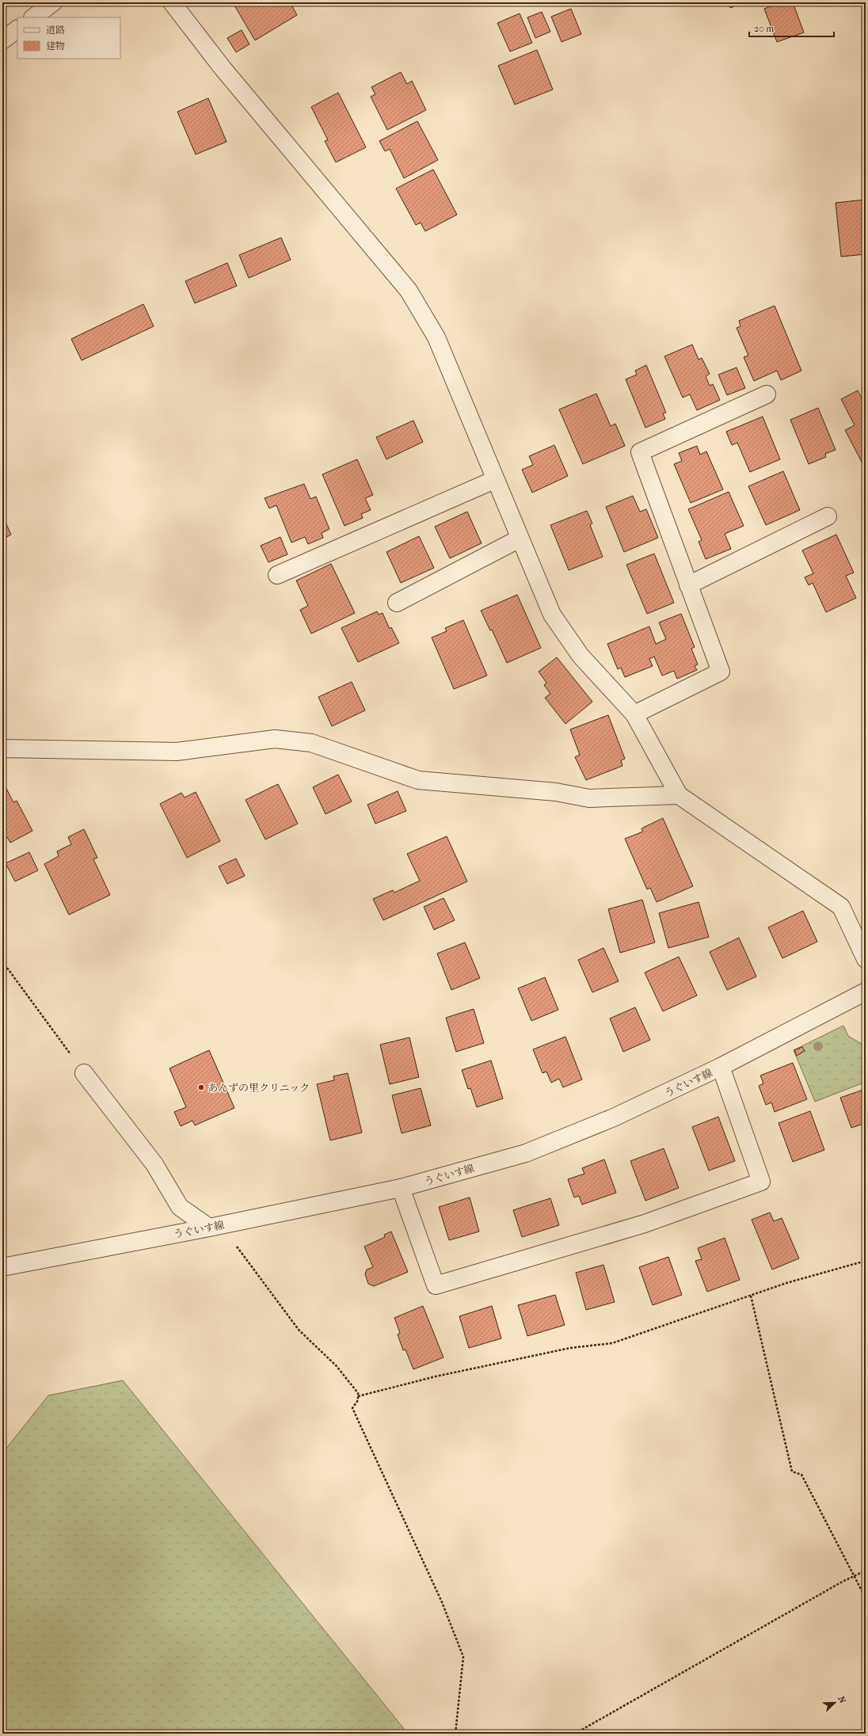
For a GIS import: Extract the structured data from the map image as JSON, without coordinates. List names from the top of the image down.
{
  "streets": {
    "street": ["うぐいす線"]
  },
  "places": ["あんずの里クリニック"],
  "legend": ["道路", "建物"],
  "scale_bar": "20 m",
  "north": "top right"
}
